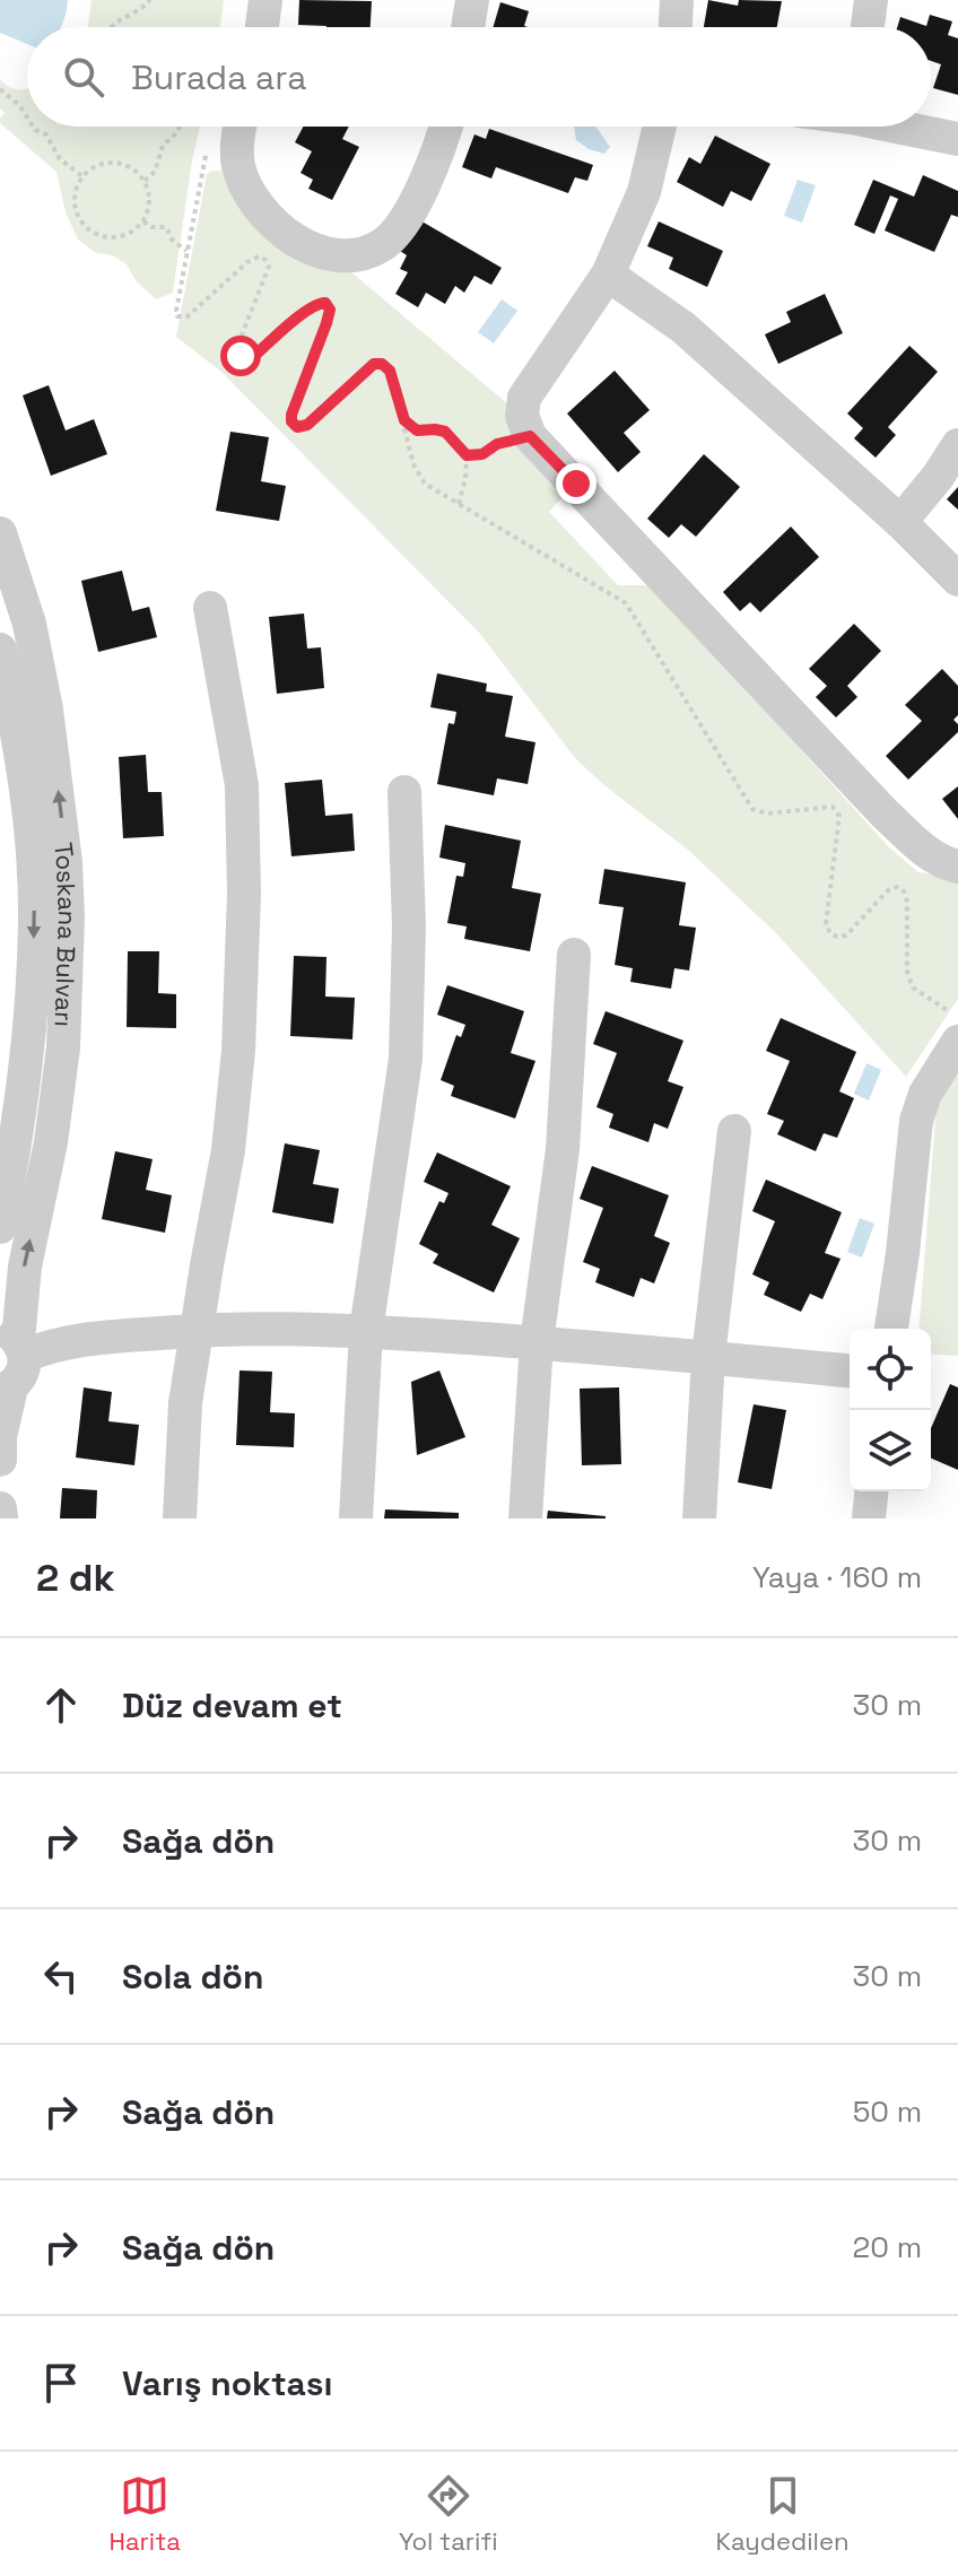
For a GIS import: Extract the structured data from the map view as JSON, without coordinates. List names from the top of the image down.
{
  "streets": {
    "street": ["Toskana Bulvarı"]
  },
  "page": {
    "search": "Burada ara",
    "heading": ["2 dk", "Yaya · 160 m"],
    "list": [
      ["Düz devam et", "30 m"],
      ["Sağa dön", "30 m"],
      ["Sola dön", "30 m"],
      ["Sağa dön", "50 m"],
      ["Sağa dön", "20 m"],
      "Varış noktası"
    ],
    "nav": ["Harita", "Yol tarifi", "Kaydedilen"]
  }
}
